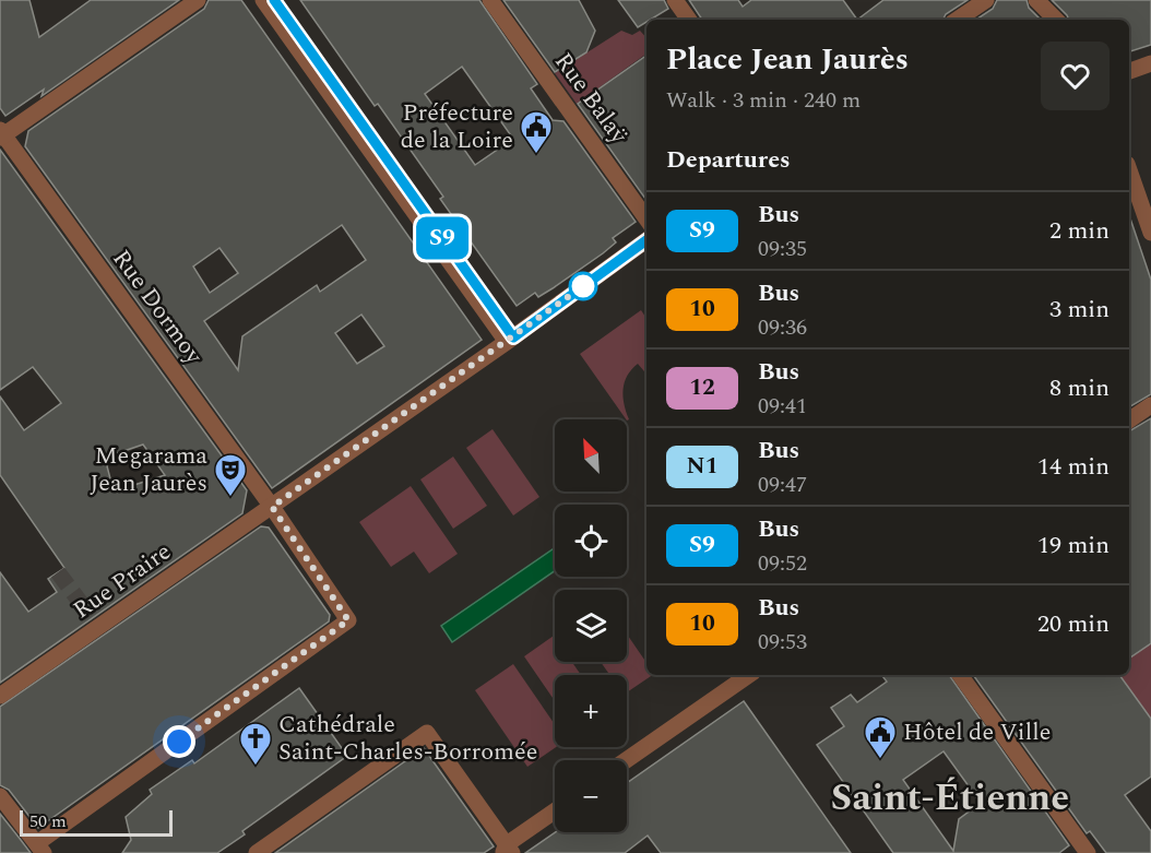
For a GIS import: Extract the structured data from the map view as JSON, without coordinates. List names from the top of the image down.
{
  "streets": {
    "street": ["Rue Balaÿ", "Rue Dormoy", "Rue Praire"]
  },
  "crossings": [
    ["Rue Dormoy", "Rue Praire"]
  ],
  "districts": ["Saint-Étienne"],
  "places": {
    "public building": ["Préfecture de la Loire", "Hôtel de Ville"],
    "theatre": ["Megarama Jean Jaurès"],
    "church": ["Cathédrale Saint-Charles-Borromée"]
  },
  "lines": ["bus line S9"],
  "scale_bar": "50 m",
  "north": "top left",
  "page": {
    "on_map": "S9",
    "heading": [
      ["Place Jean Jaurès", "Walk · 3 min · 240 m"],
      "Departures"
    ],
    "list": [
      {
        "mark": "S9",
        "name": "Bus",
        "note": "09:35",
        "value": "2 min"
      },
      {
        "mark": "10",
        "name": "Bus",
        "note": "09:36",
        "value": "3 min"
      },
      {
        "mark": "12",
        "name": "Bus",
        "note": "09:41",
        "value": "8 min"
      },
      {
        "mark": "N1",
        "name": "Bus",
        "note": "09:47",
        "value": "14 min"
      },
      {
        "mark": "S9",
        "name": "Bus",
        "note": "09:52",
        "value": "19 min"
      },
      {
        "mark": "10",
        "name": "Bus",
        "note": "09:53",
        "value": "20 min"
      }
    ],
    "map_buttons": ["+", "−"],
    "scale": "50 m"
  }
}
